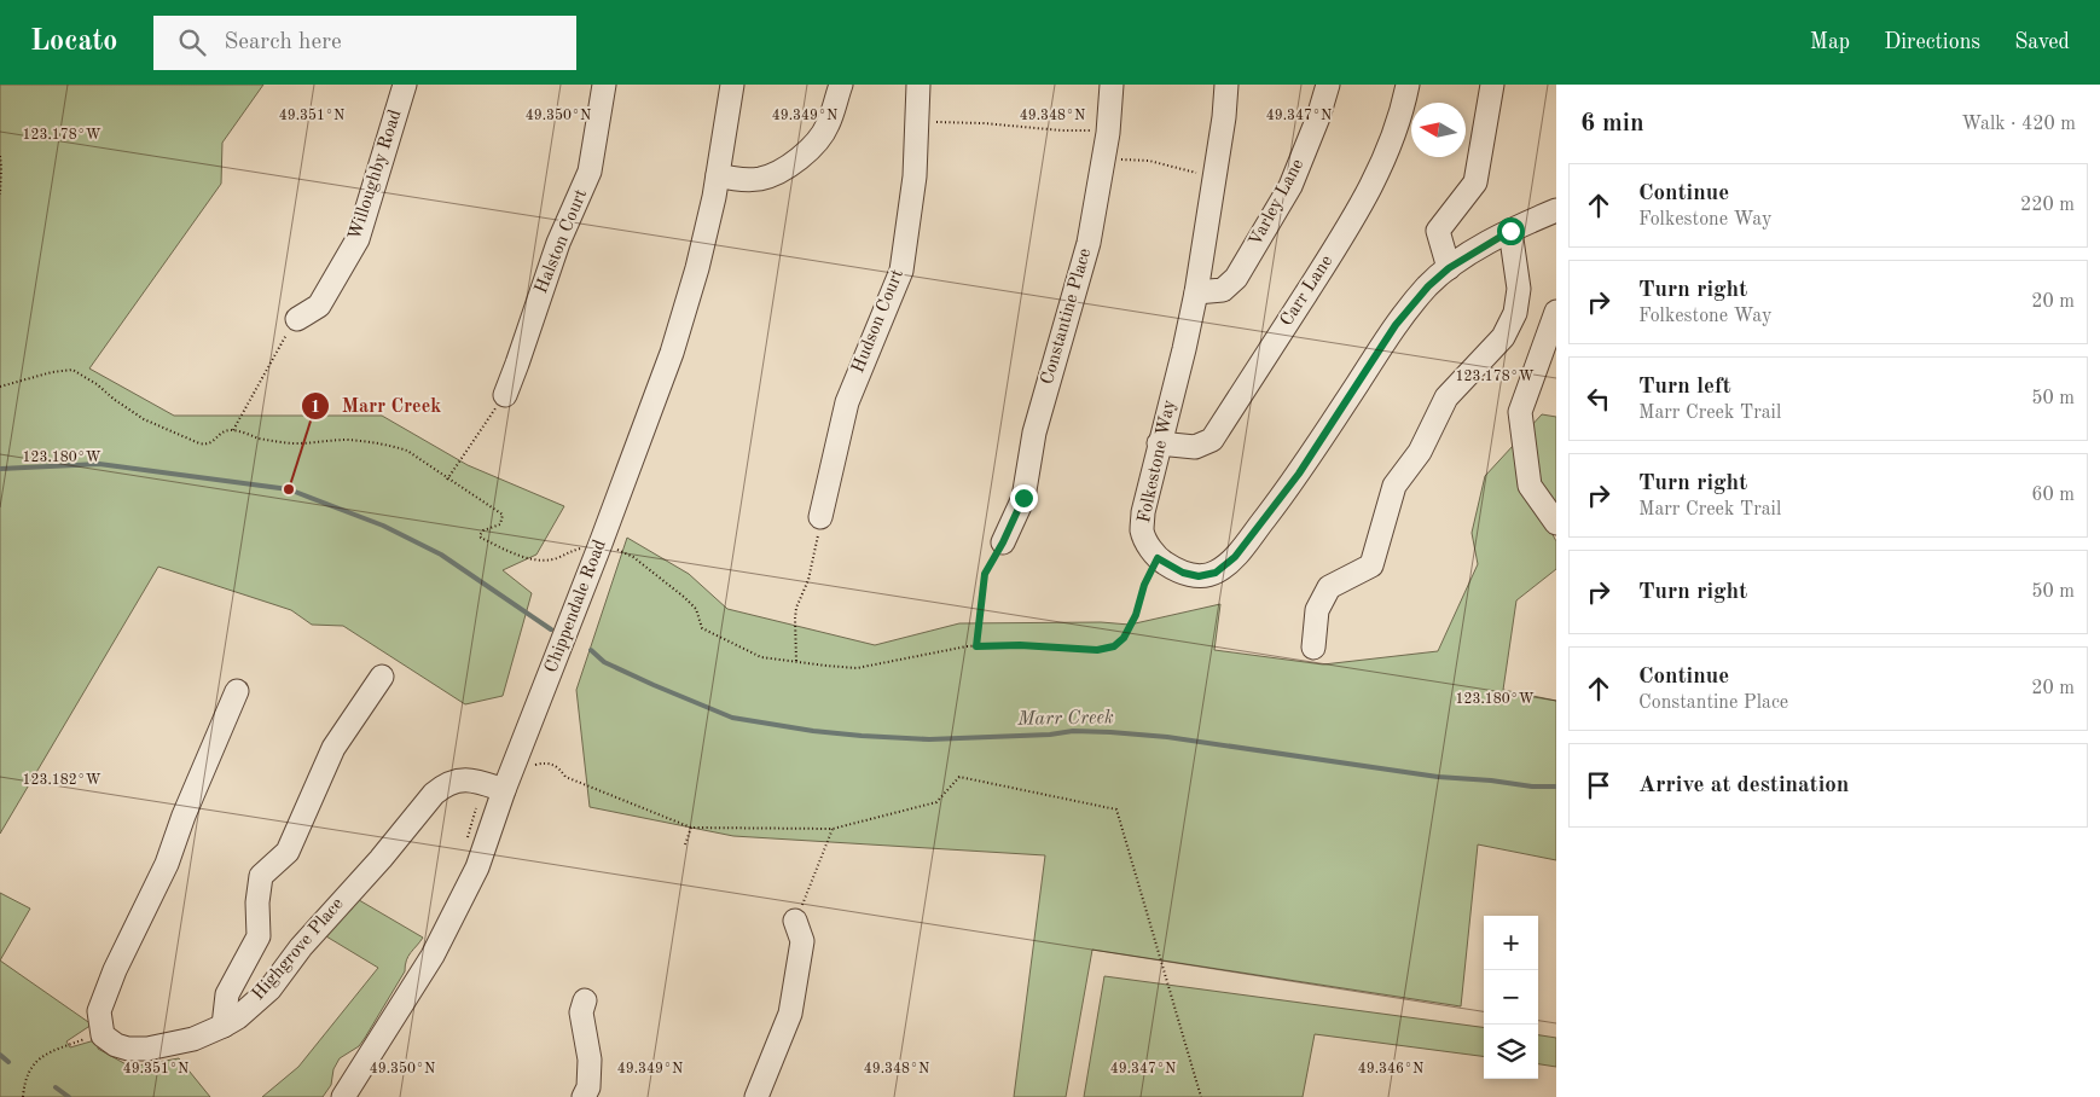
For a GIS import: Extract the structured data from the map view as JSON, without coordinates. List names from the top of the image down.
{
  "streets": {
    "street": [
      "Willoughby Road",
      "Varley Lane",
      "Halston Court",
      "Carr Lane",
      "Constantine Place",
      "Hudson Court",
      "Folkestone Way",
      "Chippendale Road",
      "Highgrove Place"
    ]
  },
  "crossings": [
    ["Varley Lane", "Folkestone Way"],
    ["Carr Lane", "Folkestone Way"],
    ["Chippendale Road", "Highgrove Place"]
  ],
  "water": ["Marr Creek"],
  "places": ["Marr Creek"],
  "north": "left",
  "page": {
    "header": "Locato",
    "search": "Search here",
    "nav": ["Map", "Directions", "Saved"],
    "heading": ["6 min", "Walk · 420 m"],
    "list": [
      ["Continue", "Folkestone Way", "220 m"],
      ["Turn right", "Folkestone Way", "20 m"],
      ["Turn left", "Marr Creek Trail", "50 m"],
      ["Turn right", "Marr Creek Trail", "60 m"],
      ["Turn right", "50 m"],
      ["Continue", "Constantine Place", "20 m"],
      "Arrive at destination"
    ],
    "map_buttons": ["+", "−"]
  },
  "coordinates": [
    "49.351°N",
    "49.350°N",
    "49.349°N",
    "49.348°N",
    "49.347°N",
    "123.178°W",
    "123.180°W",
    "123.182°W",
    "49.346°N"
  ]
}
